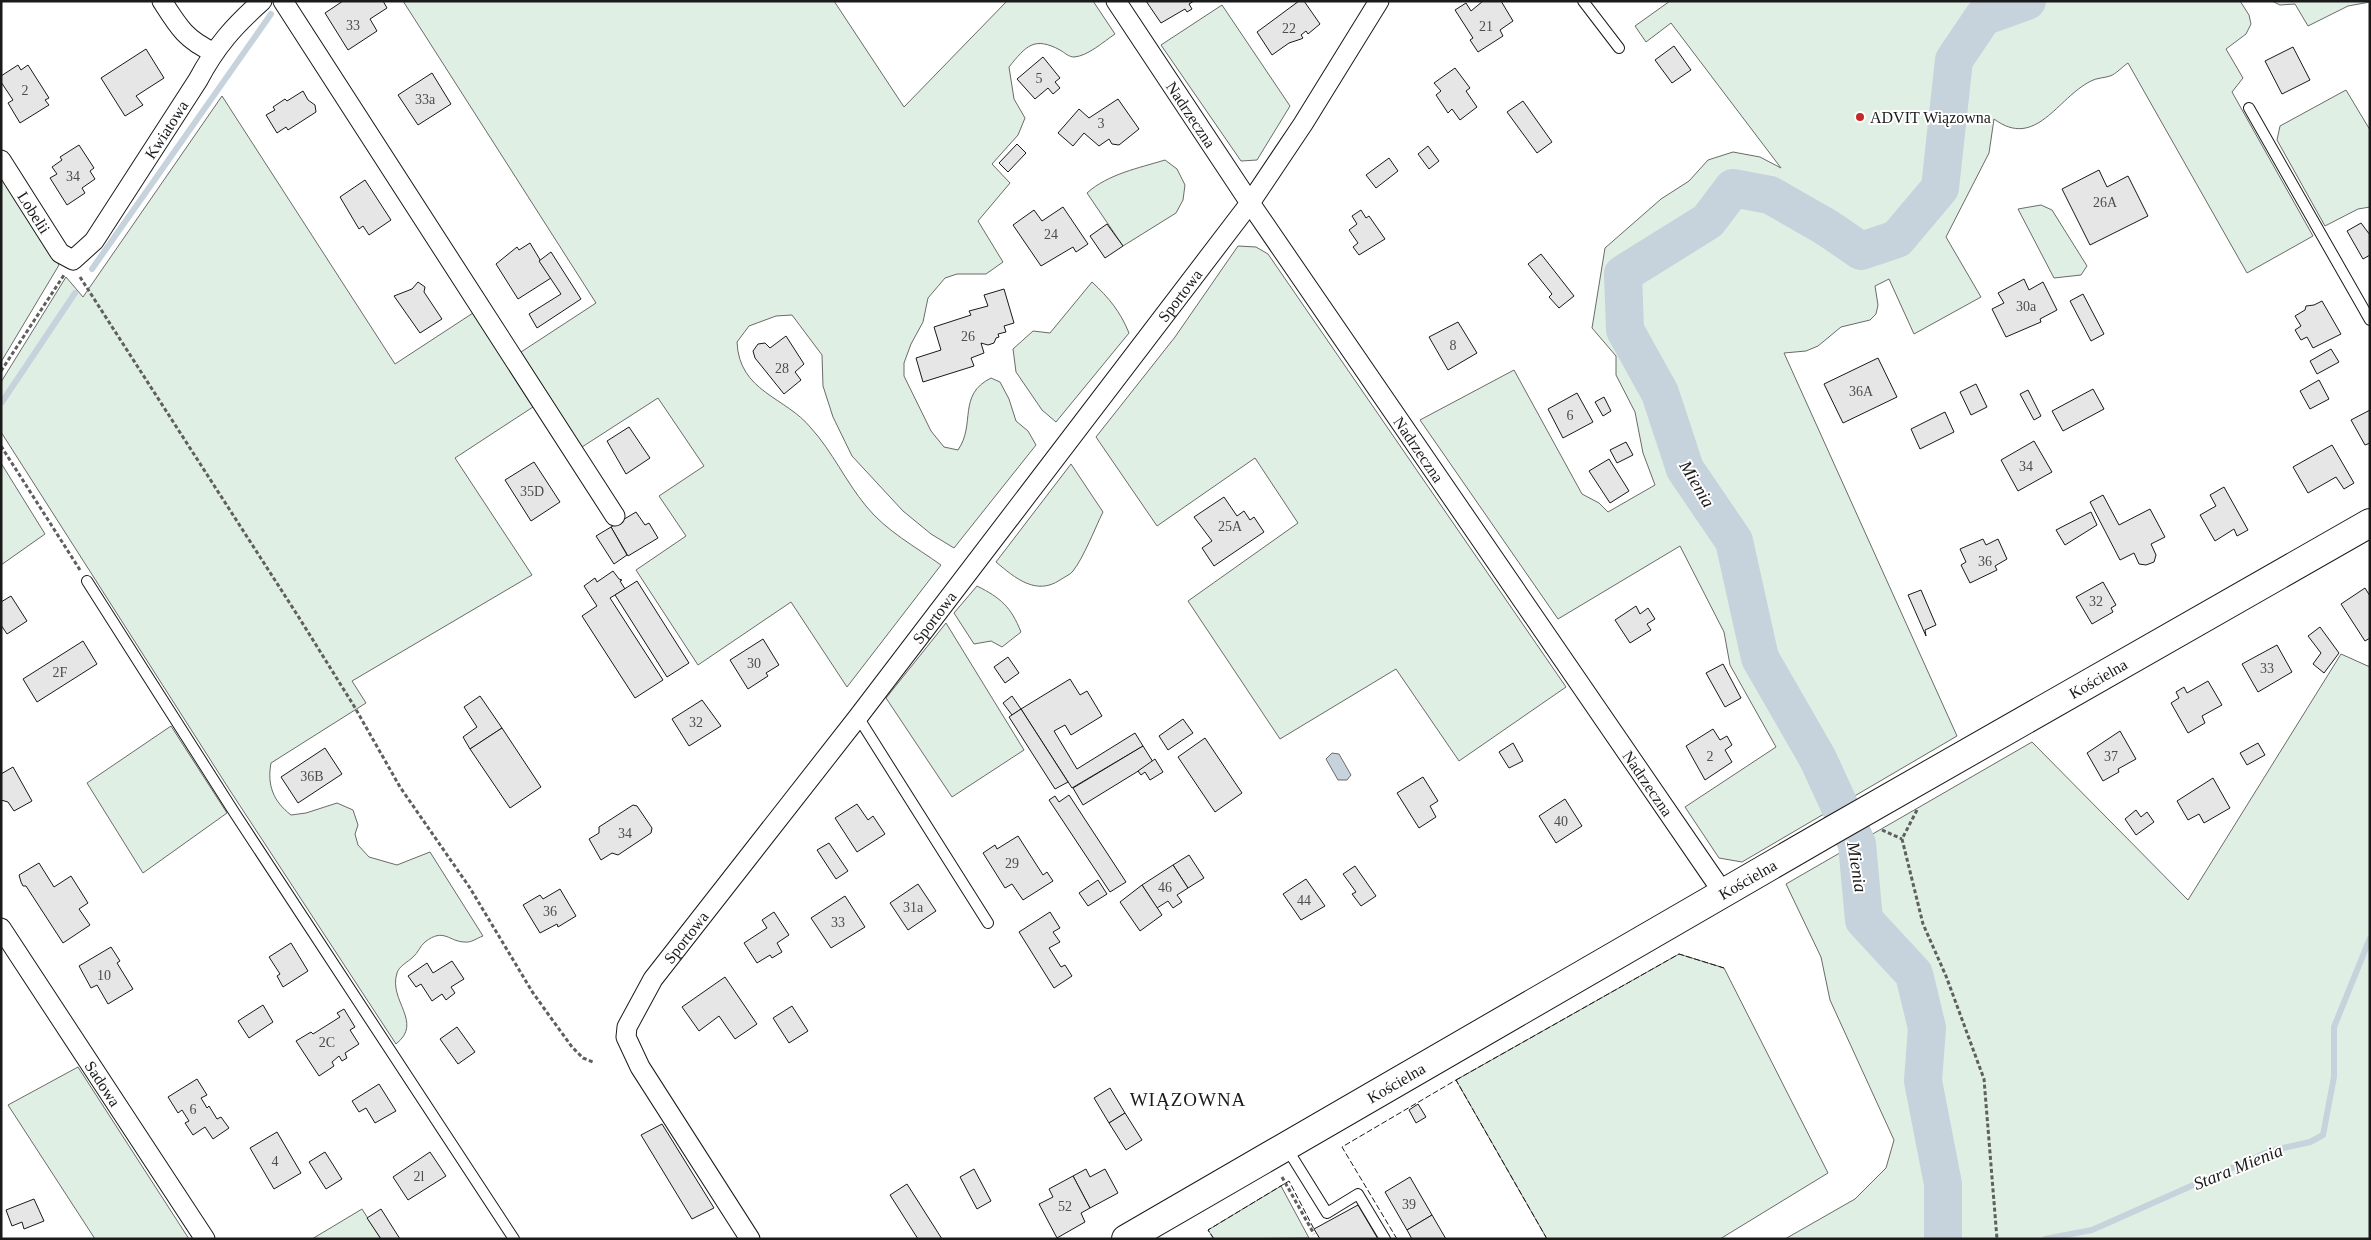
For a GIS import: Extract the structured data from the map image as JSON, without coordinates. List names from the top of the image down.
{
  "streets": {
    "street": [
      "Nadrzeczna",
      "Kwiatowa",
      "Lobelii",
      "Sportowa",
      "Kościelna",
      "Sadowa"
    ]
  },
  "crossings": [
    ["Nadrzeczna", "Sportowa"],
    ["Nadrzeczna", "Kościelna"],
    ["Kwiatowa", "Lobelii"]
  ],
  "districts": ["WIĄZOWNA"],
  "water": ["Mienia", "Stara Mienia"],
  "places": ["ADVIT Wiązowna"],
  "house_numbers": [
    "33",
    "21",
    "22",
    "5",
    "2",
    "33a",
    "3",
    "34",
    "26A",
    "24",
    "30a",
    "26",
    "8",
    "28",
    "36A",
    "6",
    "34",
    "35D",
    "25A",
    "36",
    "32",
    "30",
    "33",
    "2F",
    "32",
    "2",
    "37",
    "36B",
    "40",
    "34",
    "29",
    "46",
    "44",
    "31a",
    "36",
    "33",
    "10",
    "2C",
    "6",
    "4",
    "2l",
    "39",
    "52"
  ]
}
